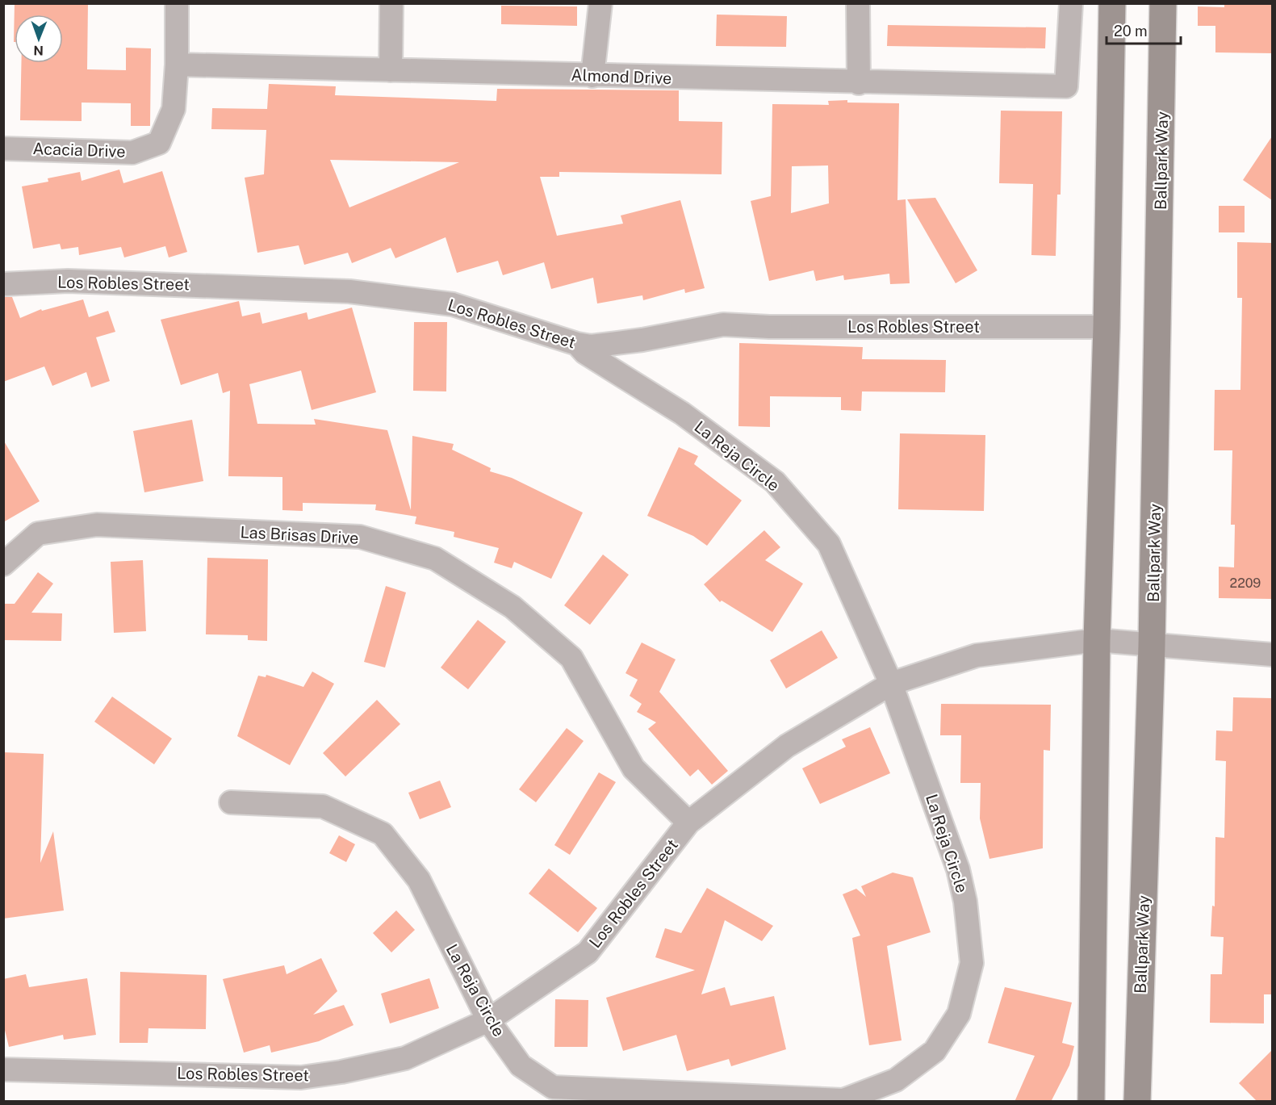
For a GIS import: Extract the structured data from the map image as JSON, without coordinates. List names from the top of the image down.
{
  "streets": {
    "main road": ["Ballpark Way"],
    "street": [
      "Almond Drive",
      "Acacia Drive",
      "Los Robles Street",
      "La Reja Circle",
      "Las Brisas Drive"
    ]
  },
  "crossings": [
    ["Almond Drive", "Acacia Drive"],
    ["Ballpark Way", "Los Robles Street"],
    ["Los Robles Street", "La Reja Circle"],
    ["Los Robles Street", "Las Brisas Drive"]
  ],
  "house_numbers": ["2209"],
  "scale_bar": "20 m",
  "north": "bottom"
}
